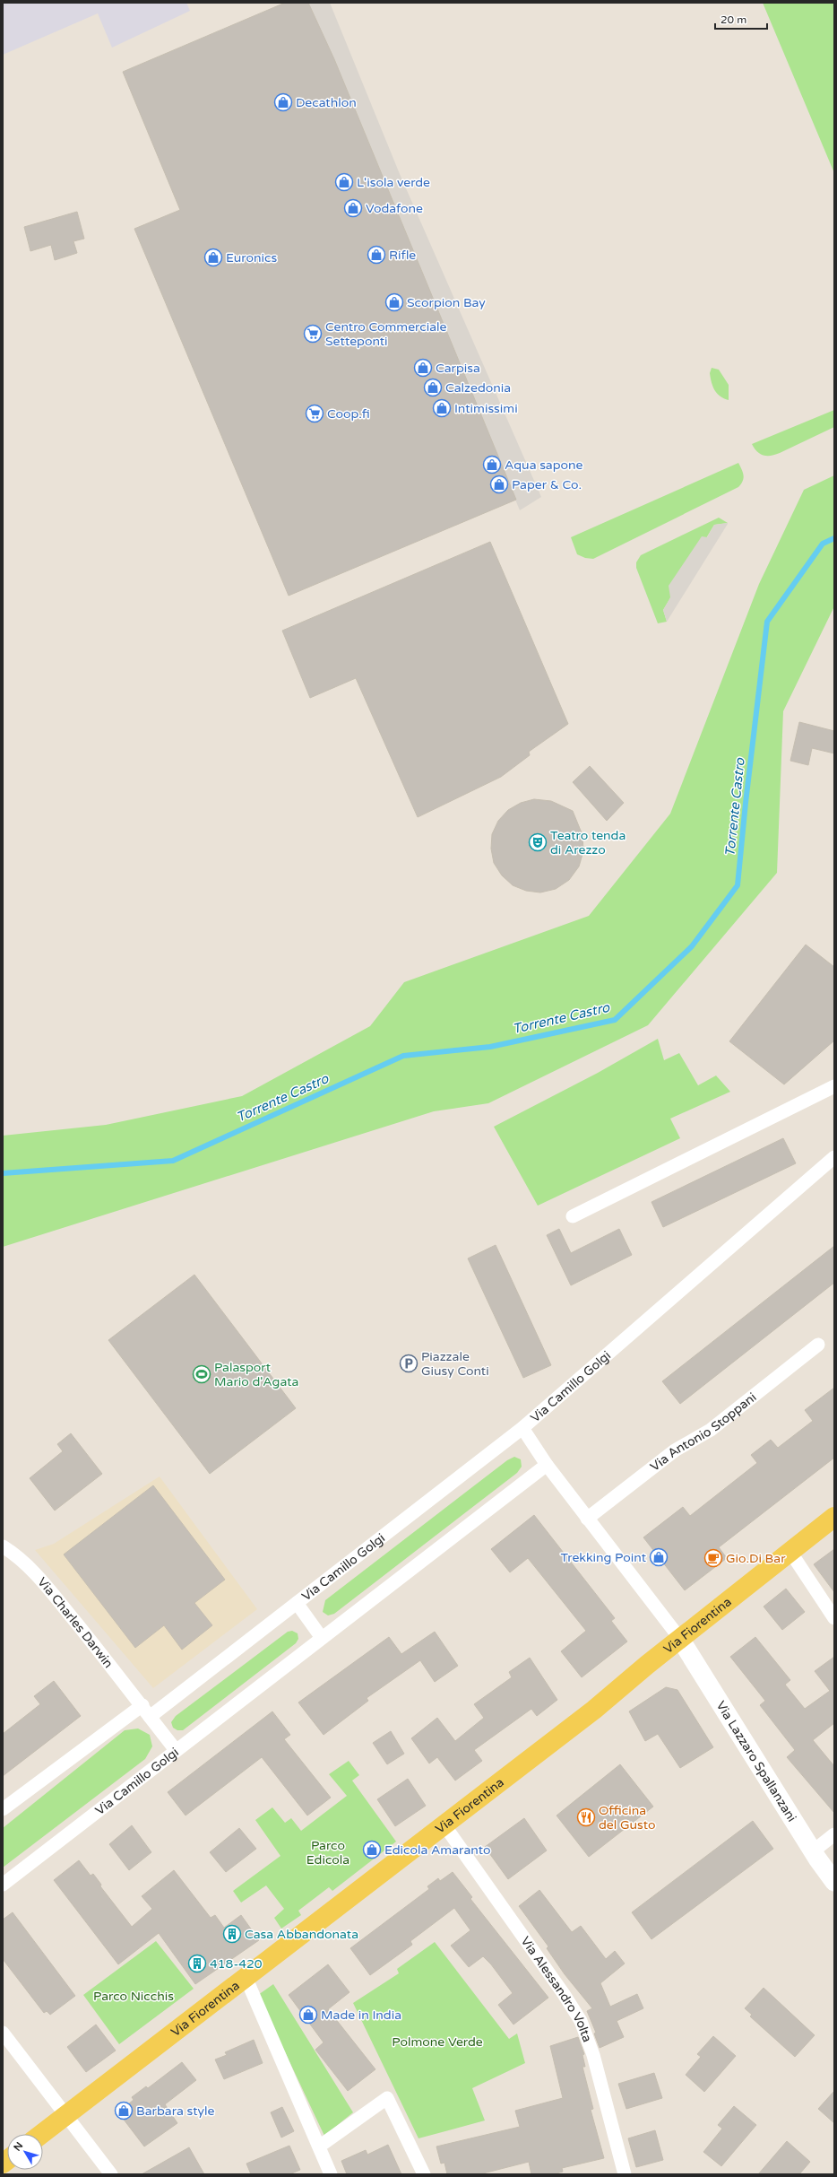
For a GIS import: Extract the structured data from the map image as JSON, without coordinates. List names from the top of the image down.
{
  "streets": {
    "main road": ["Via Fiorentina"],
    "street": [
      "Via Camillo Golgi",
      "Via Antonio Stoppani",
      "Via Charles Darwin",
      "Via Lazzaro Spallanzani",
      "Via Alessandro Volta"
    ]
  },
  "crossings": [
    ["Via Camillo Golgi", "Via Charles Darwin"],
    ["Via Fiorentina", "Via Lazzaro Spallanzani"],
    ["Via Fiorentina", "Via Alessandro Volta"]
  ],
  "water": ["Torrente Castro"],
  "parks": ["Parco Edicola", "Parco Nicchis", "Polmone Verde"],
  "places": {
    "shop": [
      "Decathlon",
      "L'isola verde",
      "Vodafone",
      "Rifle",
      "Euronics",
      "Scorpion Bay",
      "Carpisa",
      "Calzedonia",
      "Intimissimi",
      "Aqua sapone",
      "Paper & Co.",
      "Trekking Point",
      "Edicola Amaranto",
      "Made in India",
      "Barbara style"
    ],
    "supermarket": ["Centro Commerciale Setteponti", "Coop.fi"],
    "theatre": ["Teatro tenda di Arezzo"],
    "parking": ["Piazzale Giusy Conti"],
    "sports": ["Palasport Mario d'Agata"],
    "cafe": ["Gio.Di Bar"],
    "restaurant": ["Officina del Gusto"],
    "building": ["Casa Abbandonata", "418-420"]
  },
  "scale_bar": "20 m",
  "north": "top left"
}
